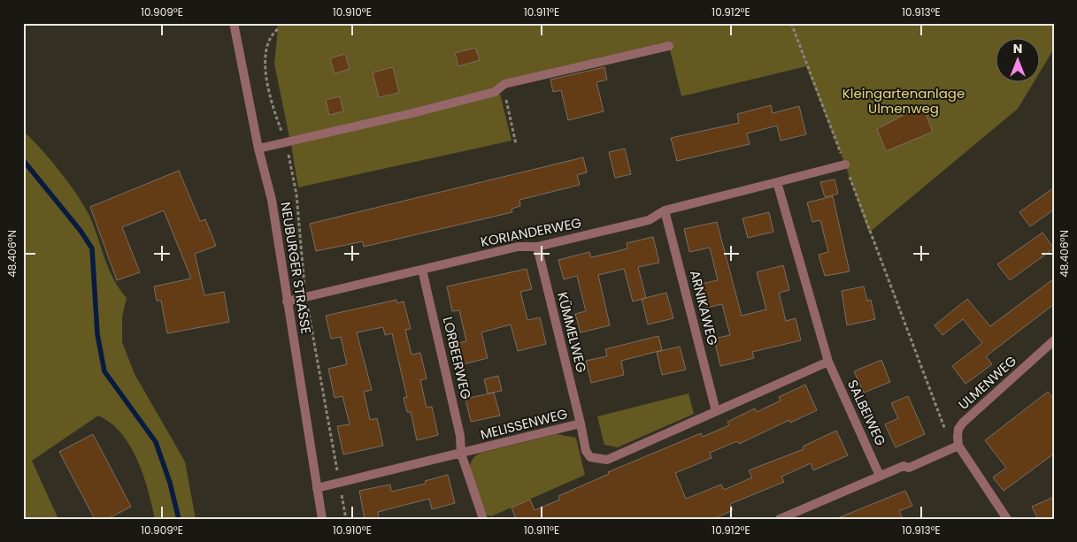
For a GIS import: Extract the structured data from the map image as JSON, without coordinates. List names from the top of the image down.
{
  "streets": {
    "street": [
      "KORIANDERWEG",
      "NEUBURGER STRASSE",
      "ARNIKAWEG",
      "KÜMMELWEG",
      "LORBEERWEG",
      "ULMENWEG",
      "SALBEIWEG",
      "MELISSENWEG"
    ]
  },
  "crossings": [
    ["KORIANDERWEG", "NEUBURGER STRASSE"],
    ["KORIANDERWEG", "ARNIKAWEG"],
    ["KORIANDERWEG", "KÜMMELWEG"],
    ["KORIANDERWEG", "LORBEERWEG"],
    ["NEUBURGER STRASSE", "MELISSENWEG"],
    ["ARNIKAWEG", "MELISSENWEG"],
    ["KÜMMELWEG", "MELISSENWEG"],
    ["LORBEERWEG", "MELISSENWEG"],
    ["SALBEIWEG", "MELISSENWEG"]
  ],
  "parks": ["Kleingartenanlage Ulmenweg"],
  "north": "top",
  "coordinates": [
    "10.909°E",
    "10.910°E",
    "10.911°E",
    "10.912°E",
    "10.913°E",
    "48.406°N"
  ]
}
